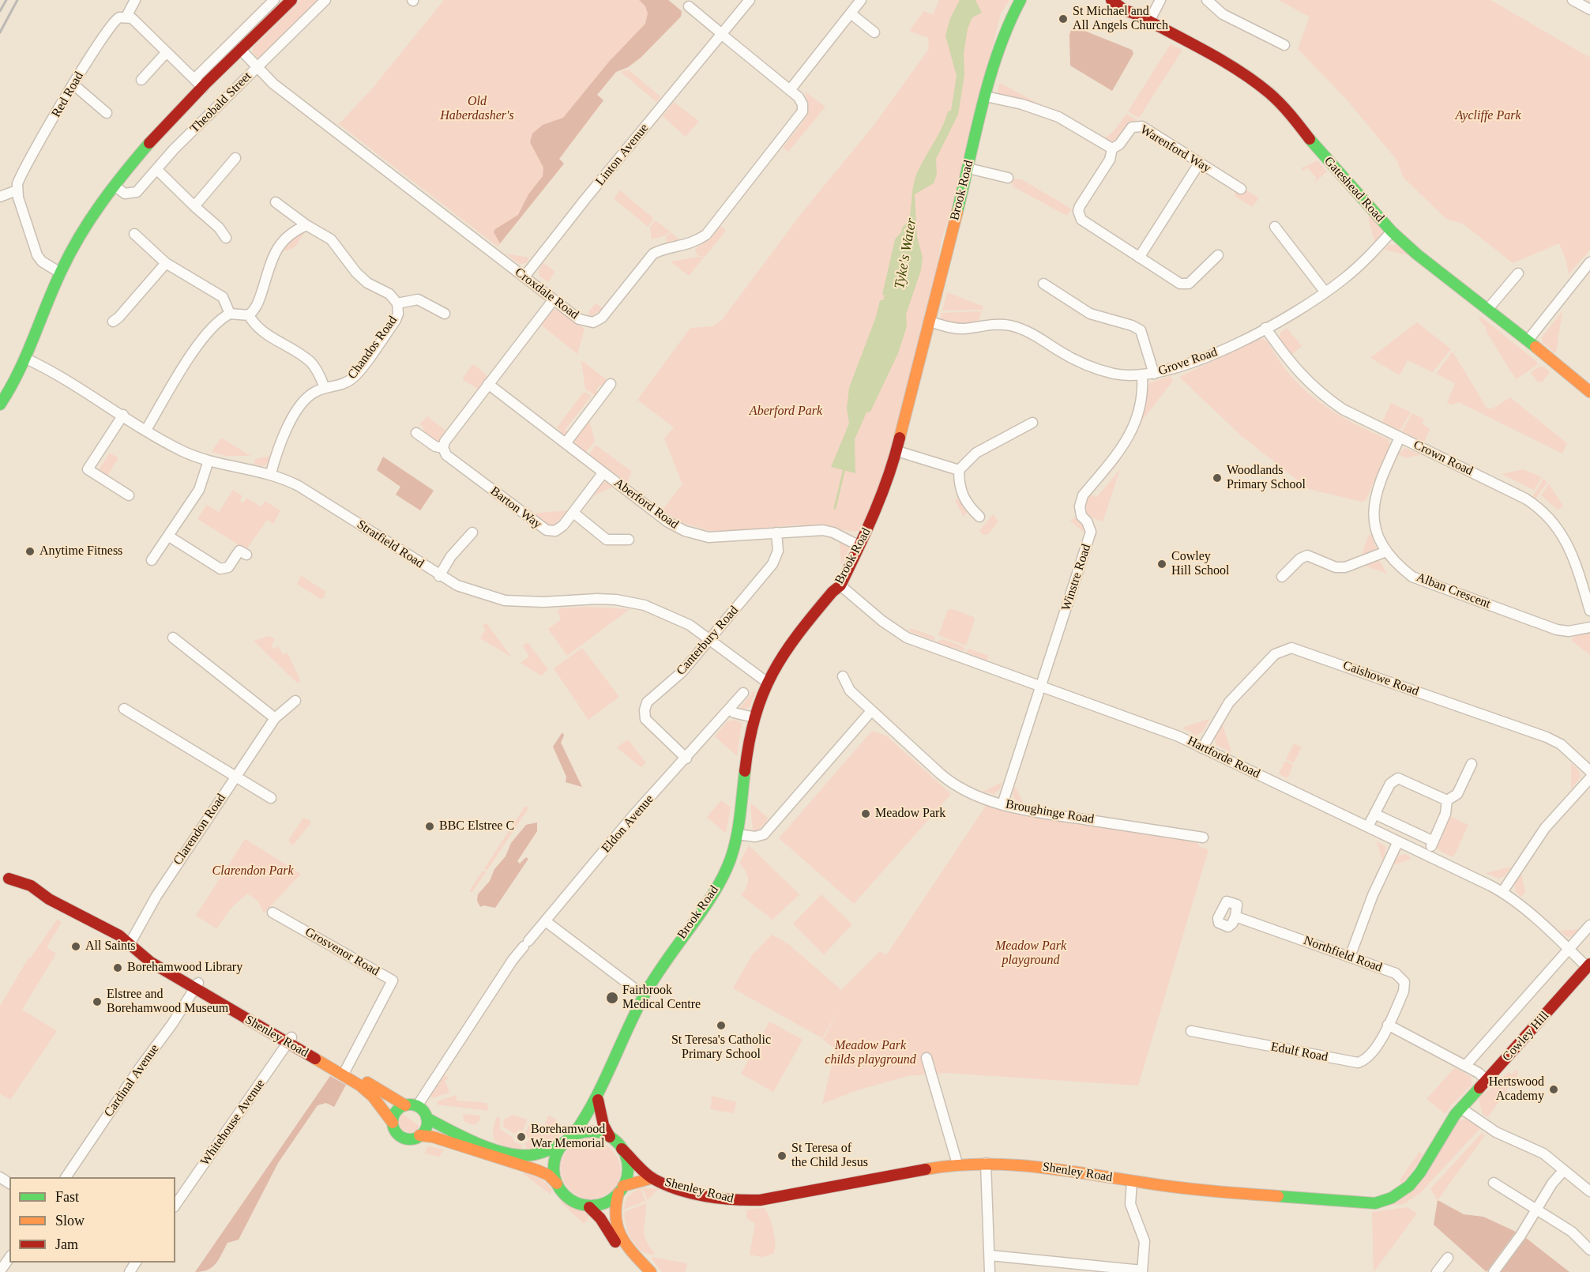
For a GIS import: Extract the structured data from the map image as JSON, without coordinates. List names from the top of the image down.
{
  "streets": {
    "main road": [
      "Theobald Street",
      "Gateshead Road",
      "Brook Road",
      "Shenley Road",
      "Cowley Hill"
    ],
    "street": [
      "Red Road",
      "Warenford Way",
      "Linton Avenue",
      "Croxdale Road",
      "Chandos Road",
      "Grove Road",
      "Crown Road",
      "Aberford Road",
      "Barton Way",
      "Stratfield Road",
      "Winstre Road",
      "Alban Crescent",
      "Canterbury Road",
      "Caishowe Road",
      "Hartforde Road",
      "Broughinge Road",
      "Eldon Avenue",
      "Clarendon Road",
      "Grosvenor Road",
      "Northfield Road",
      "Edulf Road",
      "Cardinal Avenue",
      "Whitehouse Avenue"
    ]
  },
  "crossings": [
    ["Theobald Street", "Croxdale Road"],
    ["Theobald Street", "Stratfield Road"],
    ["Linton Avenue", "Croxdale Road"],
    ["Gateshead Road", "Grove Road"],
    ["Brook Road", "Grove Road"],
    ["Brook Road", "Aberford Road"],
    ["Brook Road", "Stratfield Road"],
    ["Brook Road", "Hartforde Road"],
    ["Brook Road", "Shenley Road"],
    ["Chandos Road", "Stratfield Road"],
    ["Grove Road", "Crown Road"],
    ["Grove Road", "Winstre Road"],
    ["Crown Road", "Alban Crescent"],
    ["Aberford Road", "Barton Way"],
    ["Aberford Road", "Canterbury Road"],
    ["Stratfield Road", "Canterbury Road"],
    ["Winstre Road", "Hartforde Road"],
    ["Canterbury Road", "Eldon Avenue"],
    ["Caishowe Road", "Hartforde Road"],
    ["Hartforde Road", "Cowley Hill"],
    ["Eldon Avenue", "Shenley Road"],
    ["Clarendon Road", "Shenley Road"],
    ["Grosvenor Road", "Shenley Road"],
    ["Northfield Road", "Edulf Road"],
    ["Shenley Road", "Cowley Hill"],
    ["Shenley Road", "Cardinal Avenue"],
    ["Shenley Road", "Whitehouse Avenue"]
  ],
  "water": ["Tyke's Water"],
  "parks": [
    "Old Haberdasher's",
    "Aycliffe Park",
    "Aberford Park",
    "Clarendon Park",
    "Meadow Park playground",
    "Meadow Park childs playground"
  ],
  "places": [
    "St Michael and All Angels Church",
    "Woodlands Primary School",
    "Anytime Fitness",
    "Cowley Hill School",
    "Meadow Park",
    "BBC Elstree C",
    "All Saints",
    "Borehamwood Library",
    "Fairbrook Medical Centre",
    "Elstree and Borehamwood Museum",
    "St Teresa's Catholic Primary School",
    "Hertswood Academy",
    "Borehamwood War Memorial",
    "St Teresa of the Child Jesus"
  ],
  "legend": ["Fast", "Slow", "Jam"]
}
